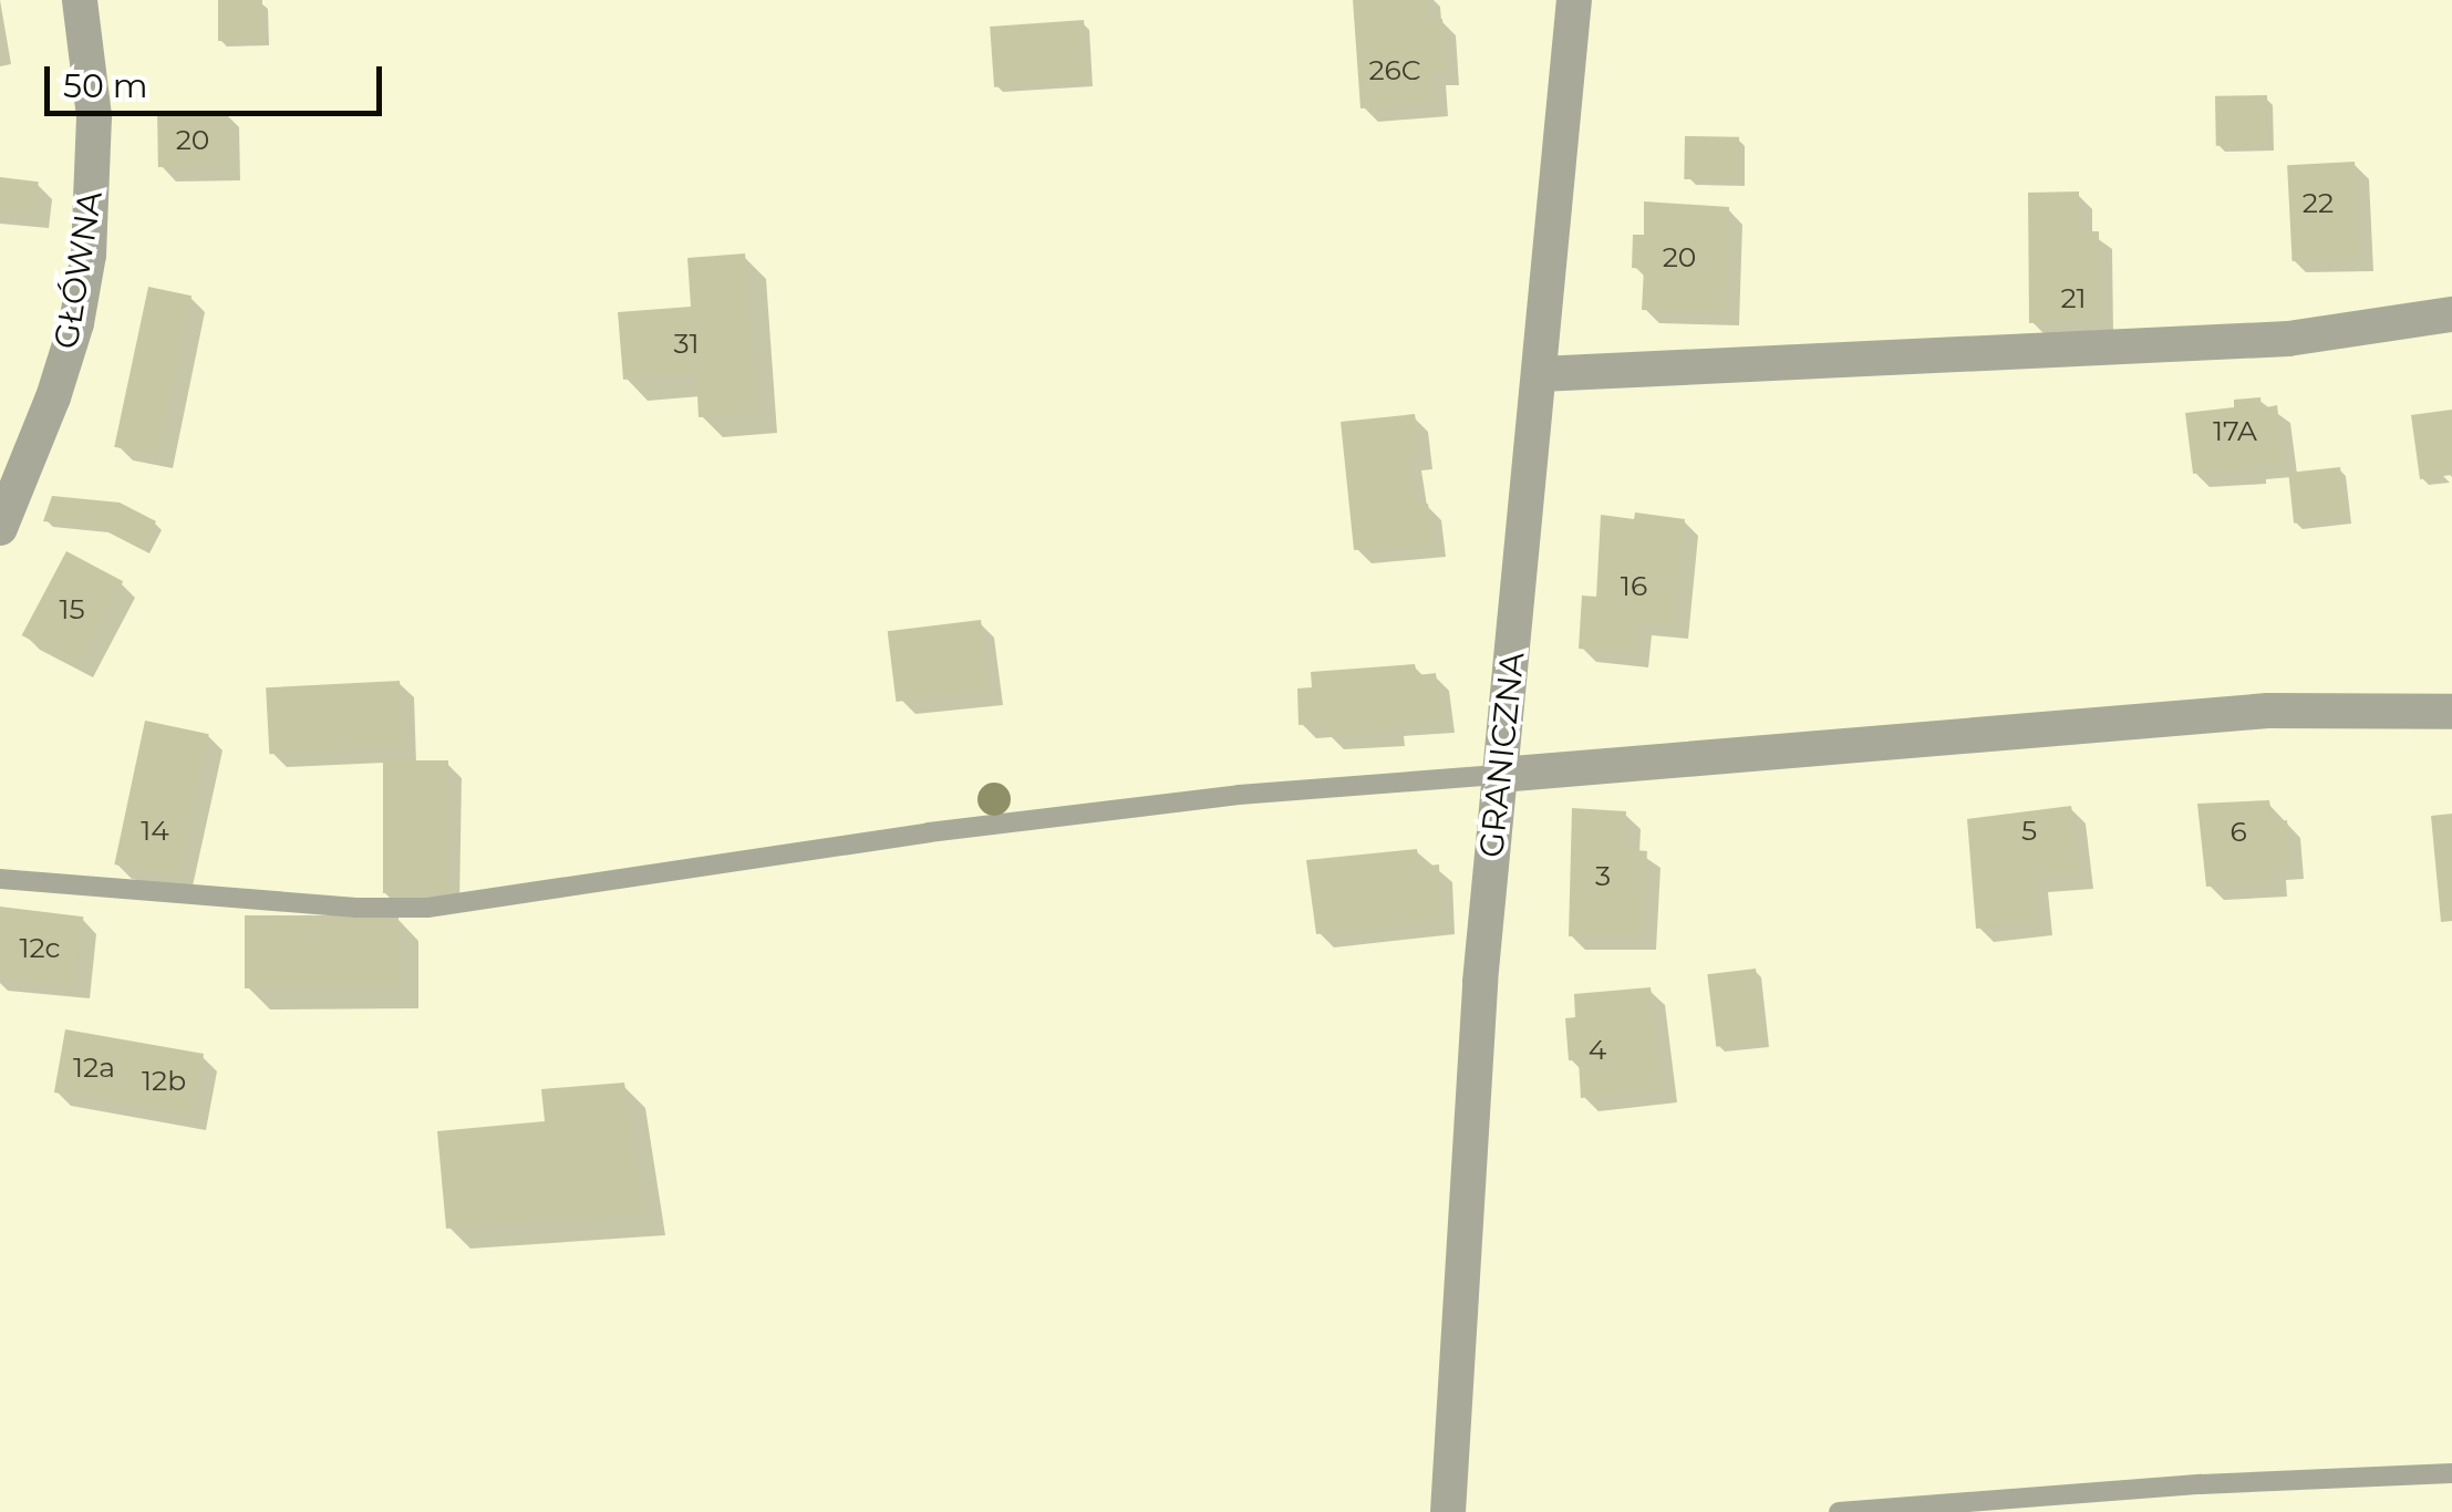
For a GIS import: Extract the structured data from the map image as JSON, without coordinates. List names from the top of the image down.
{
  "streets": {
    "street": ["GŁÓWNA", "GRANICZNA"]
  },
  "house_numbers": [
    "26C",
    "20",
    "22",
    "20",
    "21",
    "31",
    "17A",
    "16",
    "15",
    "14",
    "5",
    "6",
    "3",
    "12c",
    "4",
    "12a",
    "12b"
  ],
  "scale_bar": "50 m"
}
